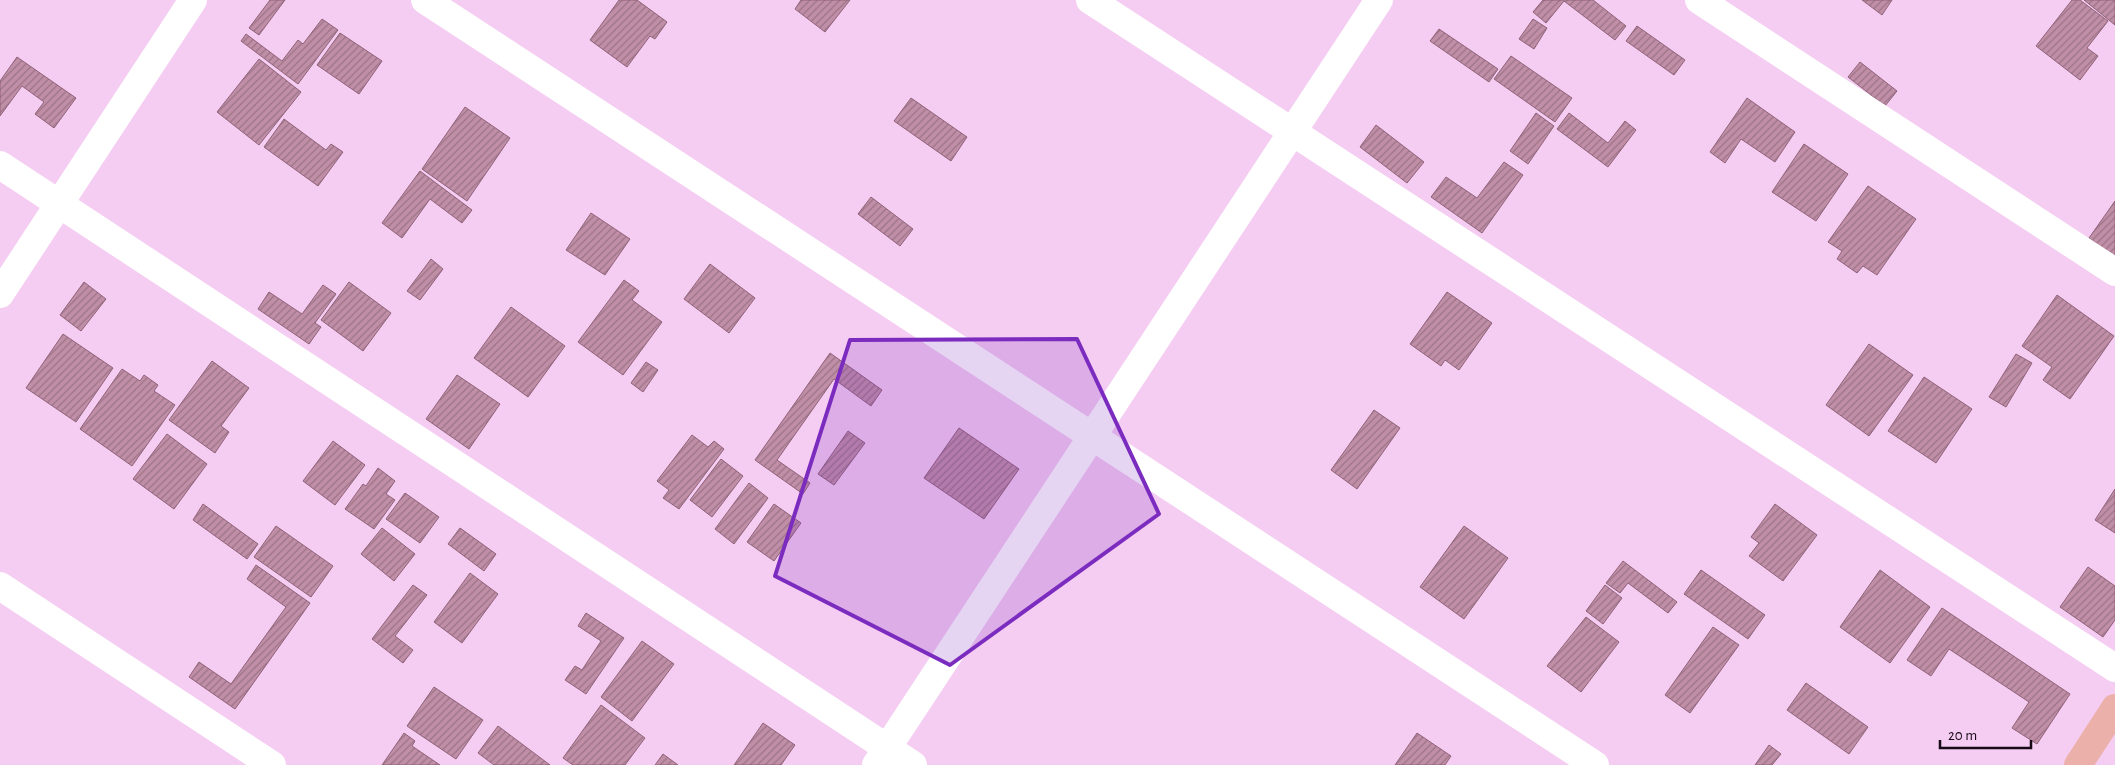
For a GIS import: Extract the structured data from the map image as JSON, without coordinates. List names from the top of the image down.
{
  "scale_bar": "20 m"
}
